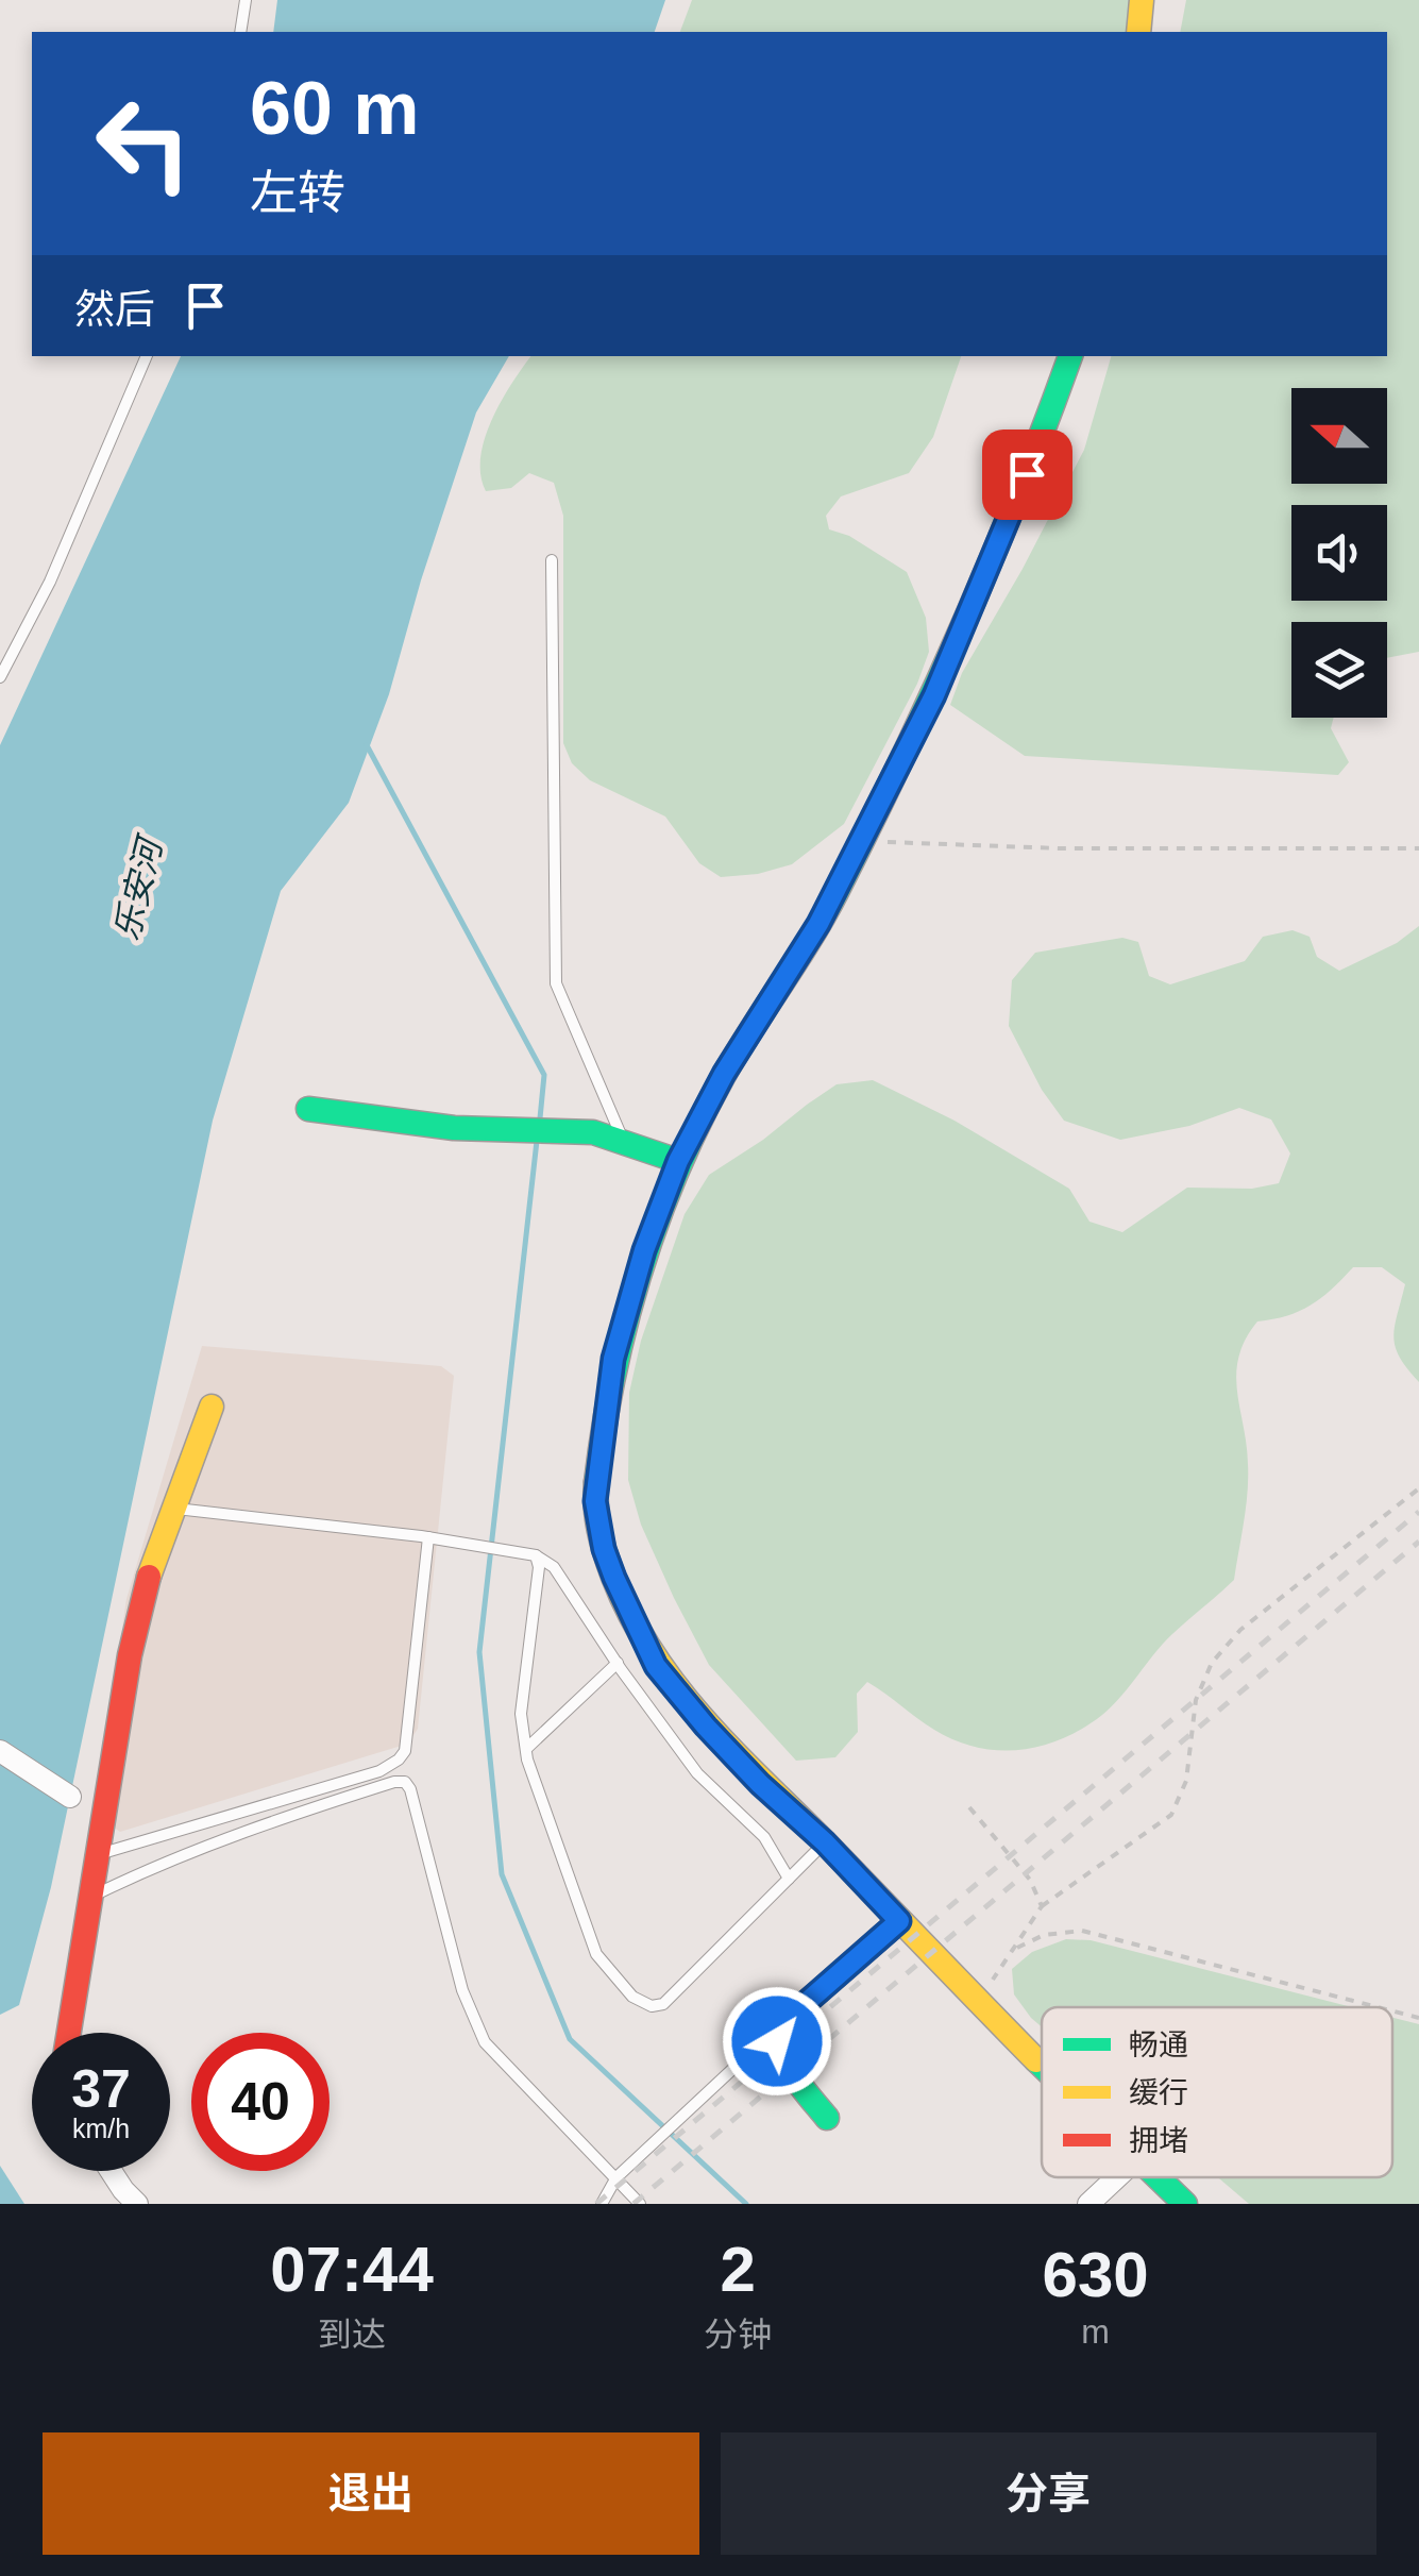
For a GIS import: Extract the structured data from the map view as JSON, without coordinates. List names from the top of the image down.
{
  "water": ["乐安河"],
  "legend": ["畅通", "缓行", "拥堵"],
  "north": "left",
  "page": {
    "turn": ["60 m", "左转"],
    "then": "然后",
    "speed": "37 km/h",
    "limit": "40",
    "eta": [
      "07:44",
      "到达",
      "2",
      "分钟",
      "630",
      "m"
    ],
    "buttons": ["退出", "分享"]
  }
}
